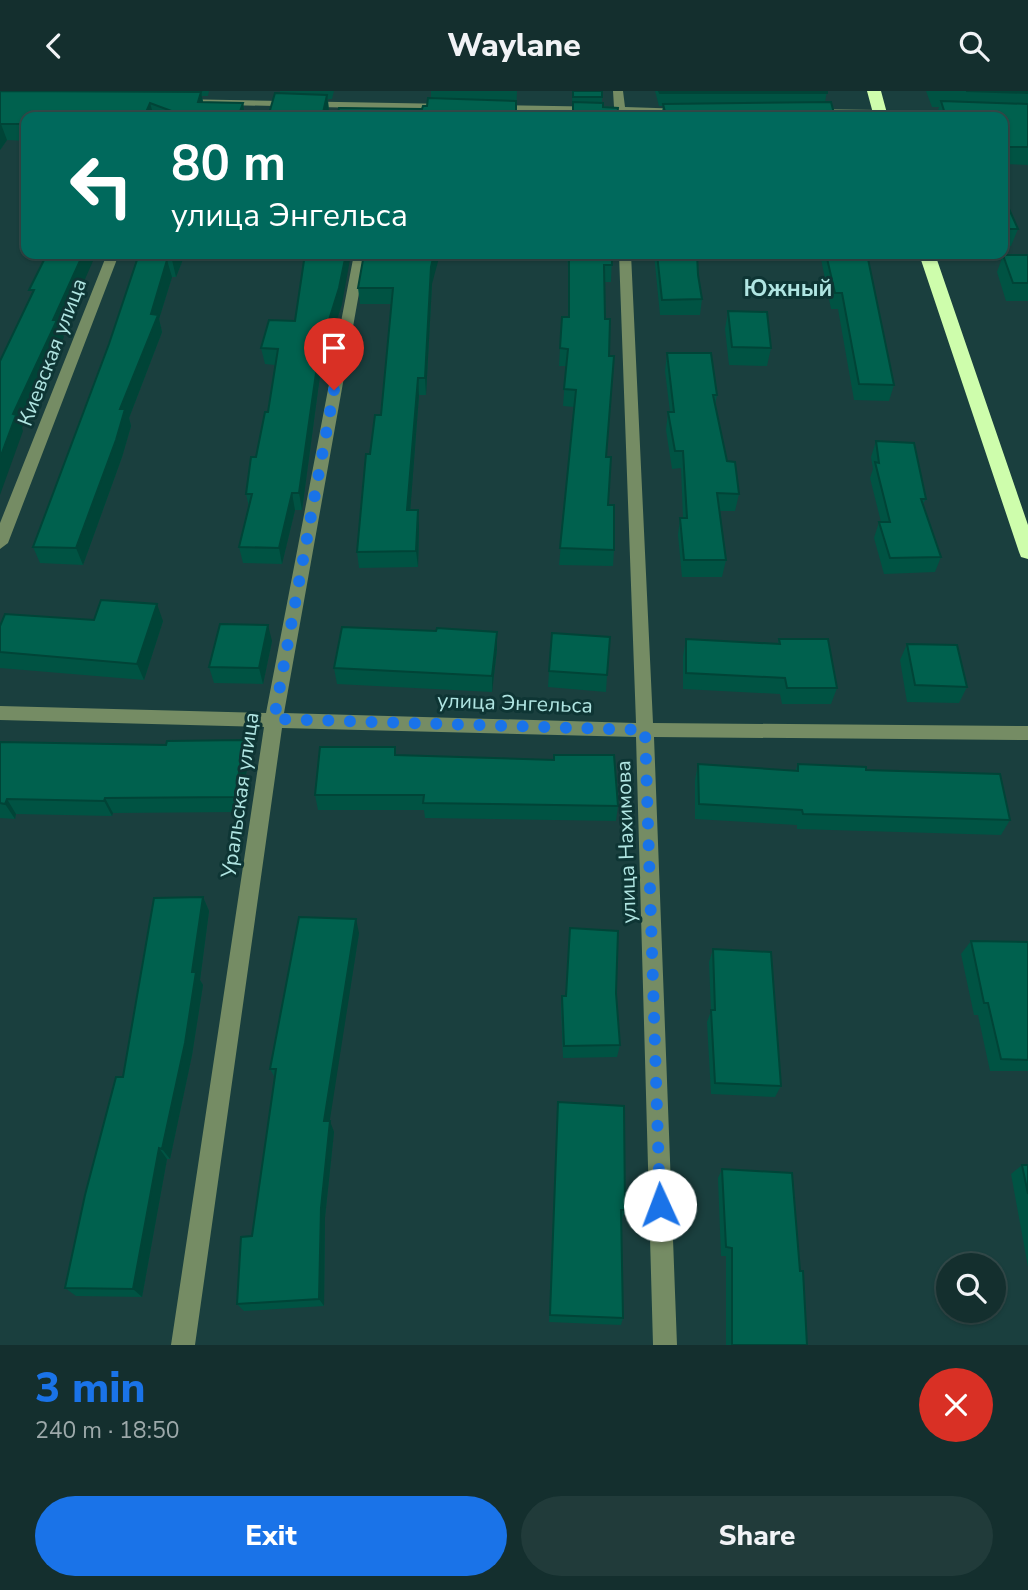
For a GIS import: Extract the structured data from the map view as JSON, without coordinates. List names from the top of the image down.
{
  "streets": {
    "street": [
      "Киевская улица",
      "улица Энгельса",
      "Уральская улица",
      "улица Нахимова"
    ]
  },
  "crossings": [
    ["улица Энгельса", "Уральская улица"],
    ["улица Энгельса", "улица Нахимова"]
  ],
  "districts": ["Южный"],
  "page": {
    "header": "Waylane",
    "turn": ["80 m", "улица Энгельса"],
    "heading": ["3 min", "240 m · 18:50"],
    "buttons": ["Exit", "Share"]
  }
}
